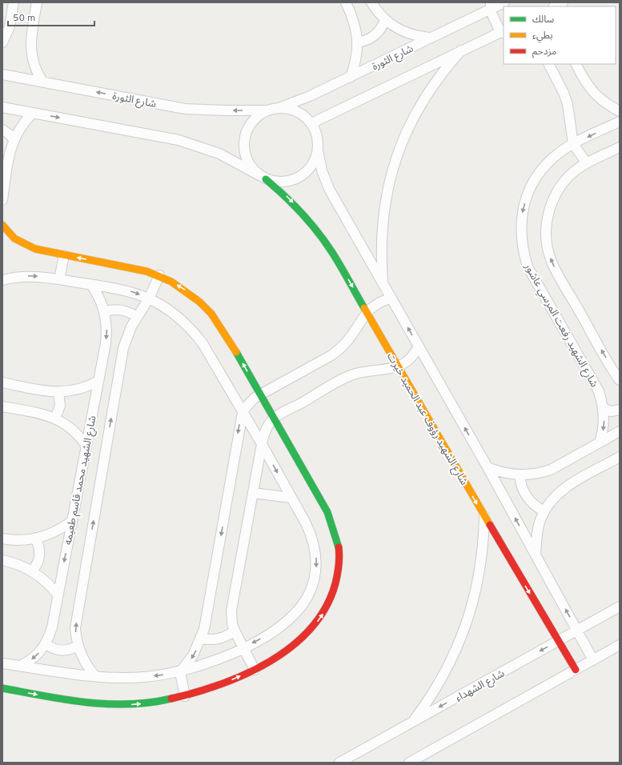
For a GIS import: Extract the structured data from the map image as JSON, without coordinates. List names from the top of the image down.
{
  "streets": {
    "street": [
      "شارع الثورة",
      "شارع الشهيد رفعت المرسي عاشور",
      "شارع الشهيد رؤوف عبد الحميد خيرت",
      "شارع الشهيد محمد قاسم طعيمه",
      "شارع الشهداء"
    ]
  },
  "crossings": [
    ["شارع الثورة", "شارع الشهيد رؤوف عبد الحميد خيرت"],
    ["شارع الشهيد رؤوف عبد الحميد خيرت", "شارع الشهداء"]
  ],
  "legend": ["سالك", "بطيء", "مزدحم"],
  "scale_bar": "50 m"
}
